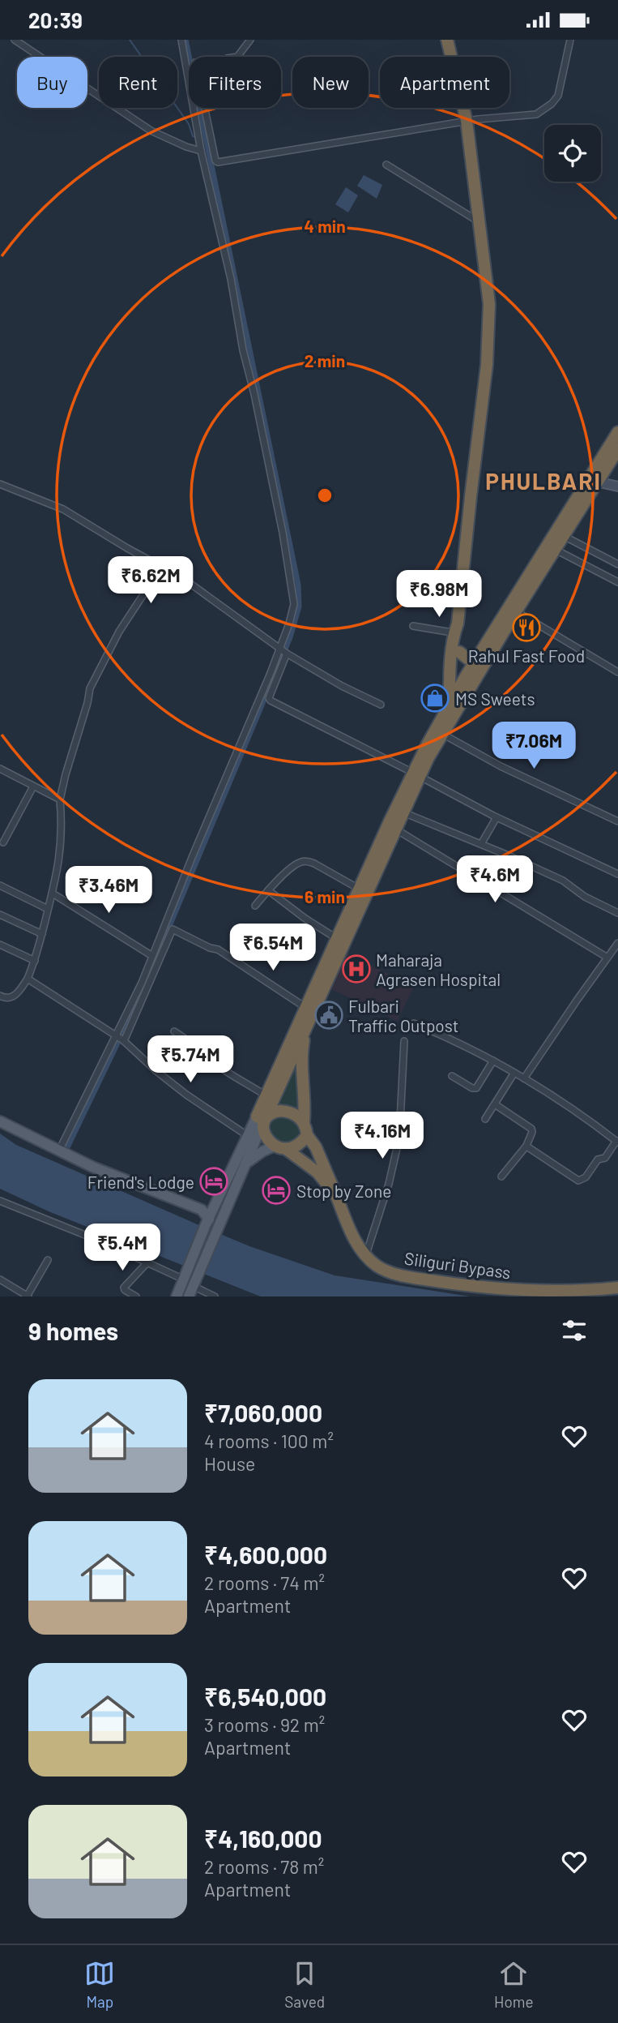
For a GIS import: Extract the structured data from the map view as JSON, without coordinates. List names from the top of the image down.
{
  "streets": {
    "highway": ["Siliguri Bypass"]
  },
  "districts": ["PHULBARI"],
  "places": {
    "restaurant": ["Rahul Fast Food"],
    "shop": ["MS Sweets"],
    "hospital": ["Maharaja Agrasen Hospital"],
    "public building": ["Fulbari Traffic Outpost"],
    "hotel": ["Friend's Lodge", "Stop by Zone"]
  },
  "page": {
    "status": "20:39",
    "chip": [
      "Buy",
      "Rent",
      "Filters",
      "New",
      "Apartment"
    ],
    "price": [
      "₹6.62M",
      "₹6.98M",
      "₹7.06M",
      "₹4.6M",
      "₹3.46M",
      "₹6.54M",
      "₹5.74M",
      "₹4.16M",
      "₹5.4M"
    ],
    "heading": "9 homes",
    "list": [
      {
        "name": "₹7,060,000",
        "note": "4 rooms · 100 m² · House"
      },
      {
        "name": "₹4,600,000",
        "note": "2 rooms · 74 m² · Apartment"
      },
      {
        "name": "₹6,540,000",
        "note": "3 rooms · 92 m² · Apartment"
      },
      {
        "name": "₹4,160,000",
        "note": "2 rooms · 78 m² · Apartment"
      }
    ],
    "tabs": ["Map", "Saved", "Home"]
  },
  "rings": ["4 min", "2 min", "6 min"]
}
